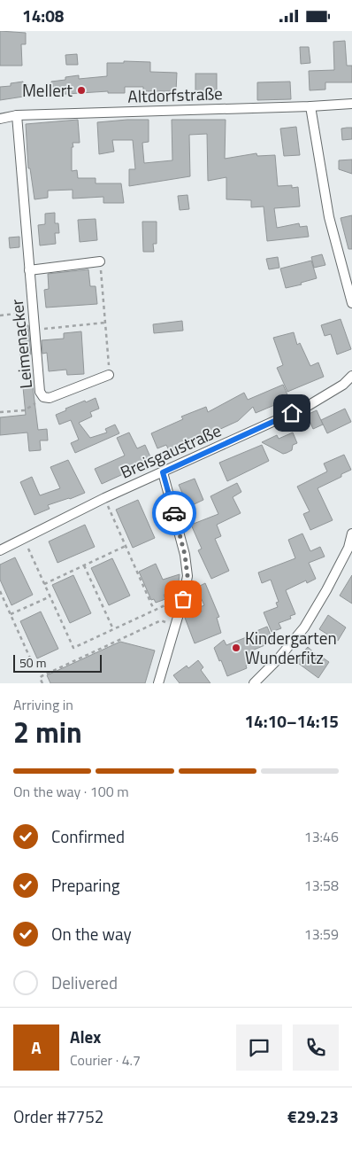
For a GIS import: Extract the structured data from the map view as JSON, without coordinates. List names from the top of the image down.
{
  "streets": {
    "street": ["Altdorfstraße", "Leimenacker", "Breisgaustraße"]
  },
  "crossings": [
    ["Altdorfstraße", "Leimenacker"]
  ],
  "places": ["Mellert", "Kindergarten Wunderfitz"],
  "scale_bar": "50 m",
  "page": {
    "status": "14:08",
    "scale": "50 m",
    "heading": ["2 min", "Arriving in", "14:10–14:15"],
    "panel": [
      "Alex",
      "Courier · 4.7",
      "Order #7752",
      "€29.23"
    ],
    "bar": "On the way · 100 m",
    "list": [
      ["Confirmed", "13:46"],
      ["Preparing", "13:58"],
      ["On the way", "13:59"],
      "Delivered"
    ],
    "round": "A"
  }
}
